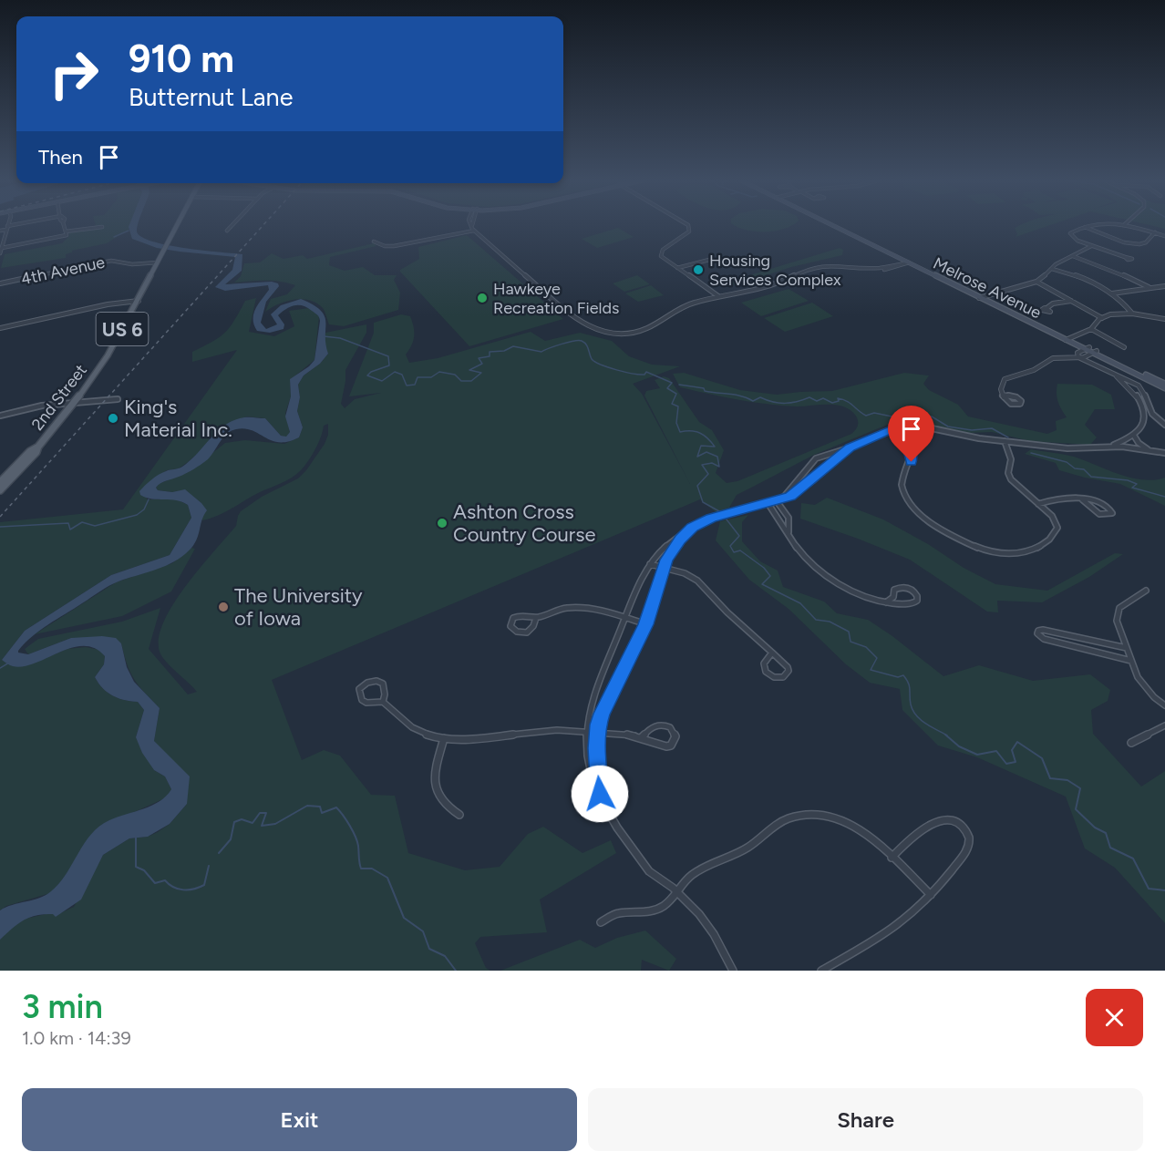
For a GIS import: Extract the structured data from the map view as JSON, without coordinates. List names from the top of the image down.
{
  "streets": {
    "main road": ["Melrose Avenue", "US 6", "2nd Street"],
    "street": ["4th Avenue"]
  },
  "crossings": [
    ["4th Avenue", "2nd Street"]
  ],
  "places": [
    "Housing Services Complex",
    "Hawkeye Recreation Fields",
    "King's Material Inc.",
    "Ashton Cross Country Course",
    "The University of Iowa"
  ],
  "page": {
    "turn": ["910 m", "Butternut Lane"],
    "then": "Then",
    "heading": ["3 min", "1.0 km · 14:39"],
    "buttons": ["Exit", "Share"]
  }
}
